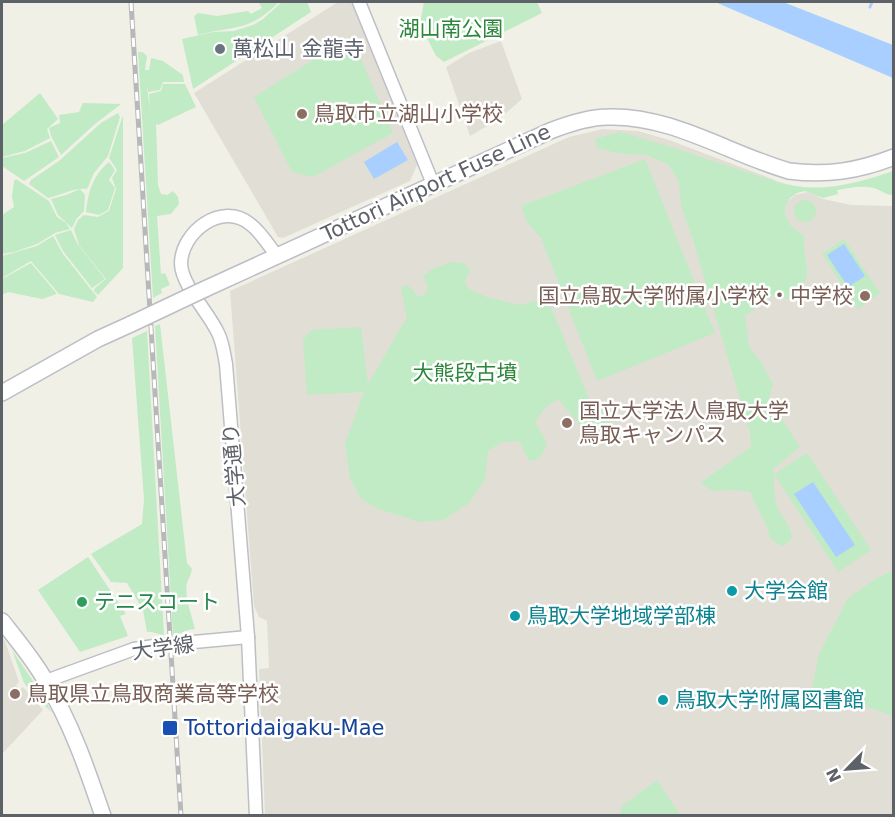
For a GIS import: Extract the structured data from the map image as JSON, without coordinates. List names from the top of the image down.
{
  "streets": {
    "main road": ["Tottori Airport Fuse Line"],
    "street": ["大学通り", "大学線"]
  },
  "crossings": [
    ["Tottori Airport Fuse Line", "大学通り"],
    ["大学通り", "大学線"]
  ],
  "parks": ["湖山南公園", "大熊段古墳"],
  "places": {
    "other": [
      "萬松山 金龍寺",
      "鳥取市立湖山小学校",
      "国立鳥取大学附属小学校・中学校",
      "国立大学法人鳥取大学 鳥取キャンパス",
      "大学会館",
      "テニスコート",
      "鳥取大学地域学部棟",
      "鳥取県立鳥取商業高等学校",
      "鳥取大学附属図書館"
    ],
    "transit": ["Tottoridaigaku-Mae"]
  },
  "north": "bottom left"
}
